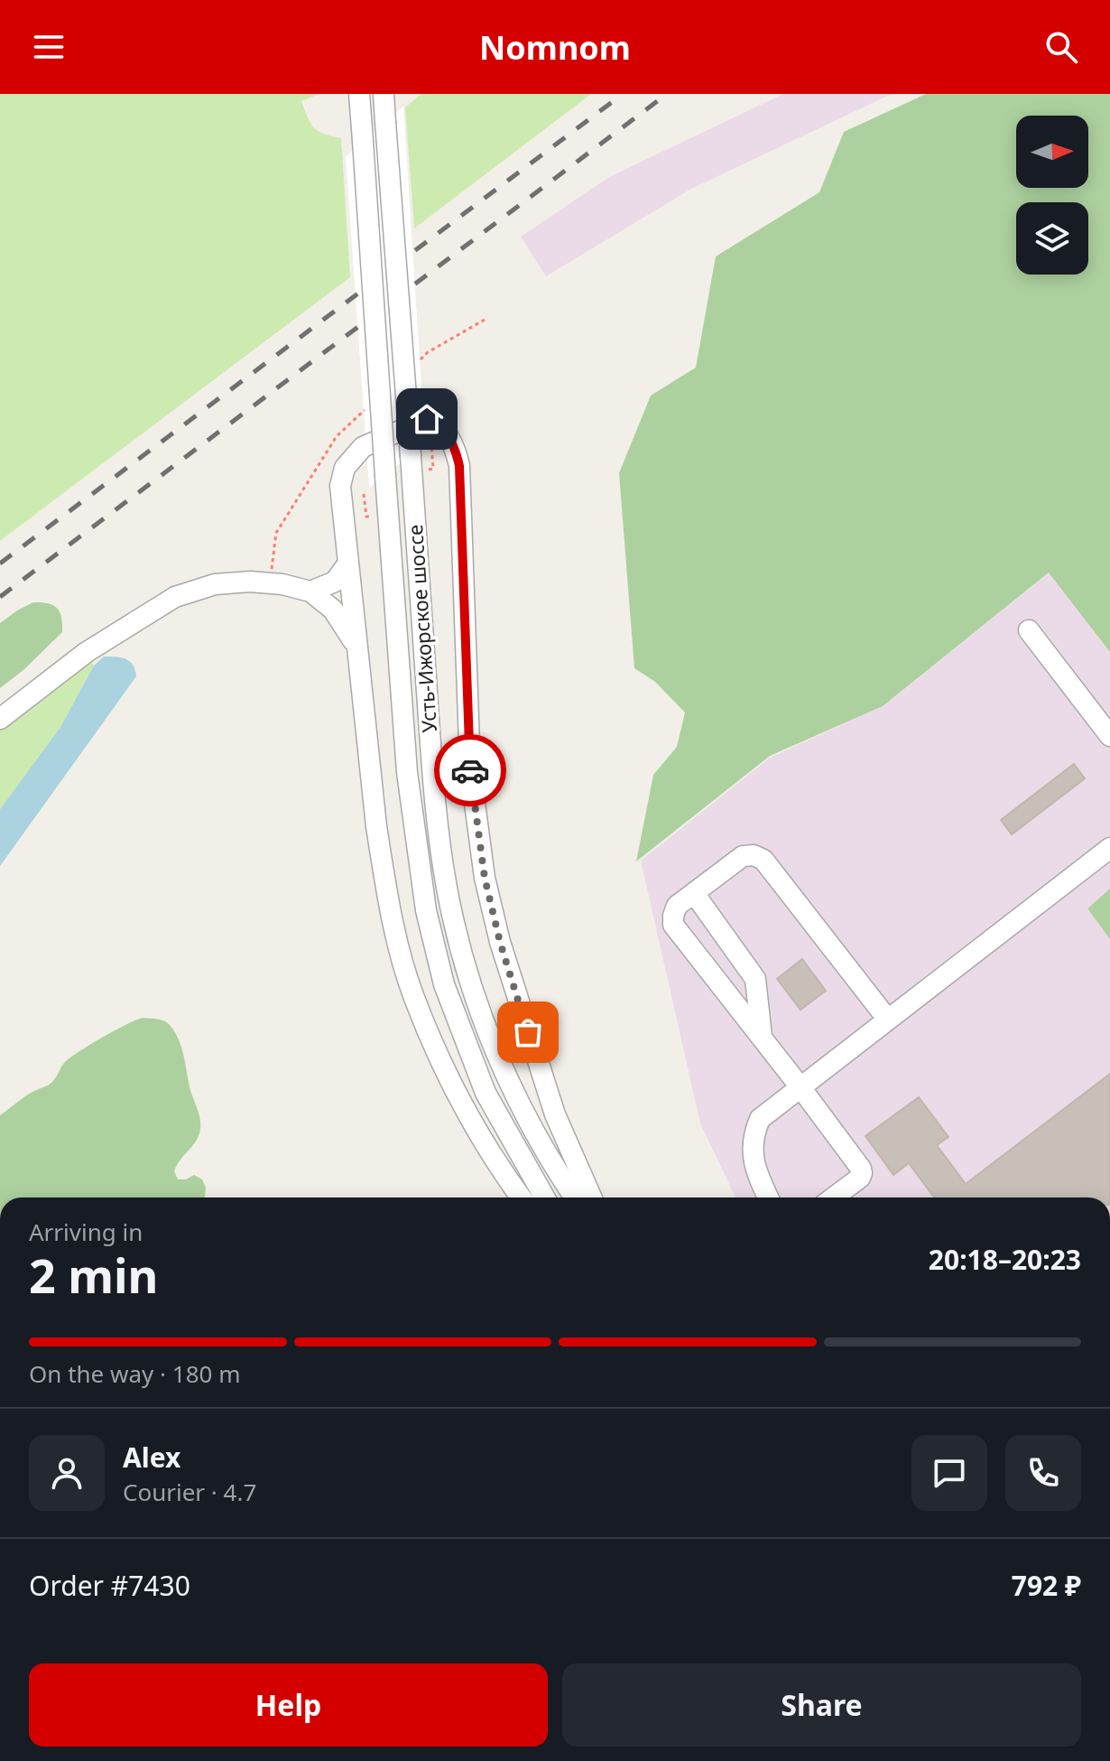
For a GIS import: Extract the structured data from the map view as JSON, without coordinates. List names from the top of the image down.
{
  "streets": {
    "street": ["Усть-Ижорское шоссе"]
  },
  "north": "right",
  "page": {
    "header": "Nomnom",
    "heading": ["2 min", "Arriving in", "20:18–20:23"],
    "panel": [
      "Alex",
      "Courier · 4.7",
      "Order #7430",
      "792 ₽"
    ],
    "bar": "On the way · 180 m",
    "buttons": ["Help", "Share"]
  }
}
